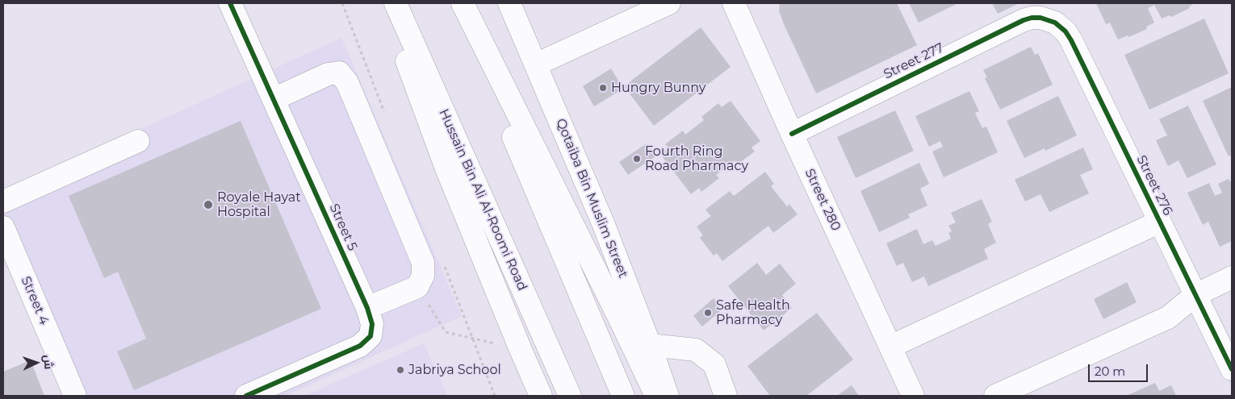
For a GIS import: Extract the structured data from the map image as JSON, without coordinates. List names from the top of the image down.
{
  "streets": {
    "main road": [
      "Street 277",
      "Street 276",
      "Qotaiba Bin Muslim Street",
      "Hussain Bin Ali Al-Roomi Road",
      "Street 280",
      "Street 5",
      "Street 4"
    ]
  },
  "crossings": [
    ["Street 277", "Street 276"],
    ["Street 277", "Street 280"],
    ["Street 276", "Street 280"]
  ],
  "places": [
    "Hungry Bunny",
    "Fourth Ring Road Pharmacy",
    "Royale Hayat Hospital",
    "Safe Health Pharmacy",
    "Jabriya School"
  ],
  "scale_bar": "20 m",
  "north": "right"
}
